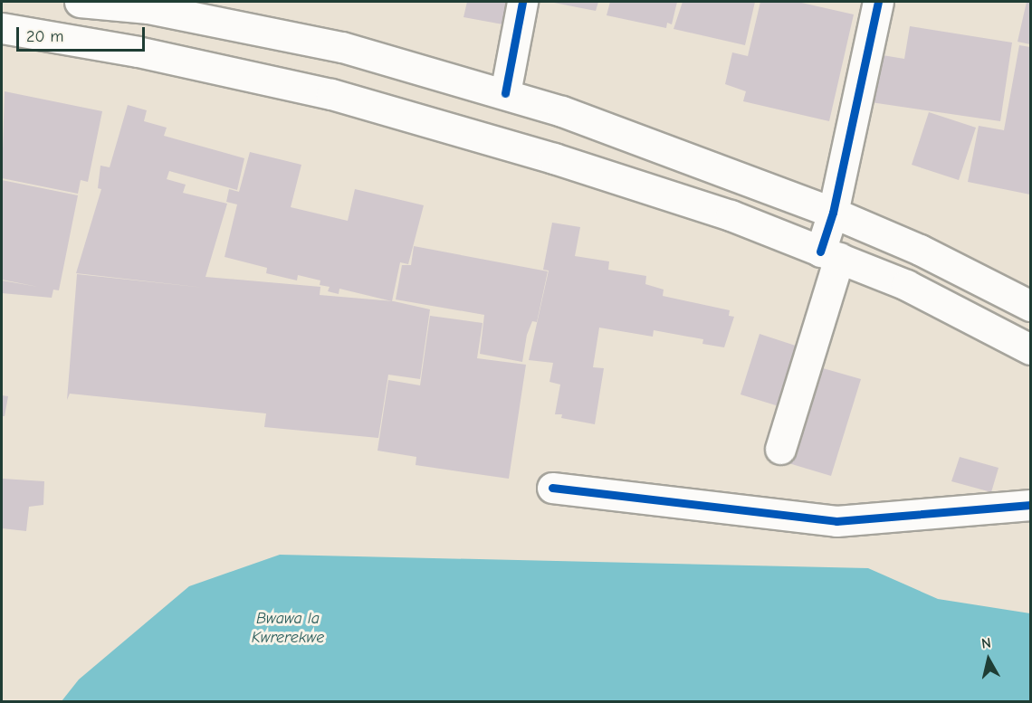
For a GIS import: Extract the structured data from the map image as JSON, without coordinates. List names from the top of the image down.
{
  "water": ["Bwawa la Kwrerekwe"],
  "scale_bar": "20 m",
  "north": "top"
}
